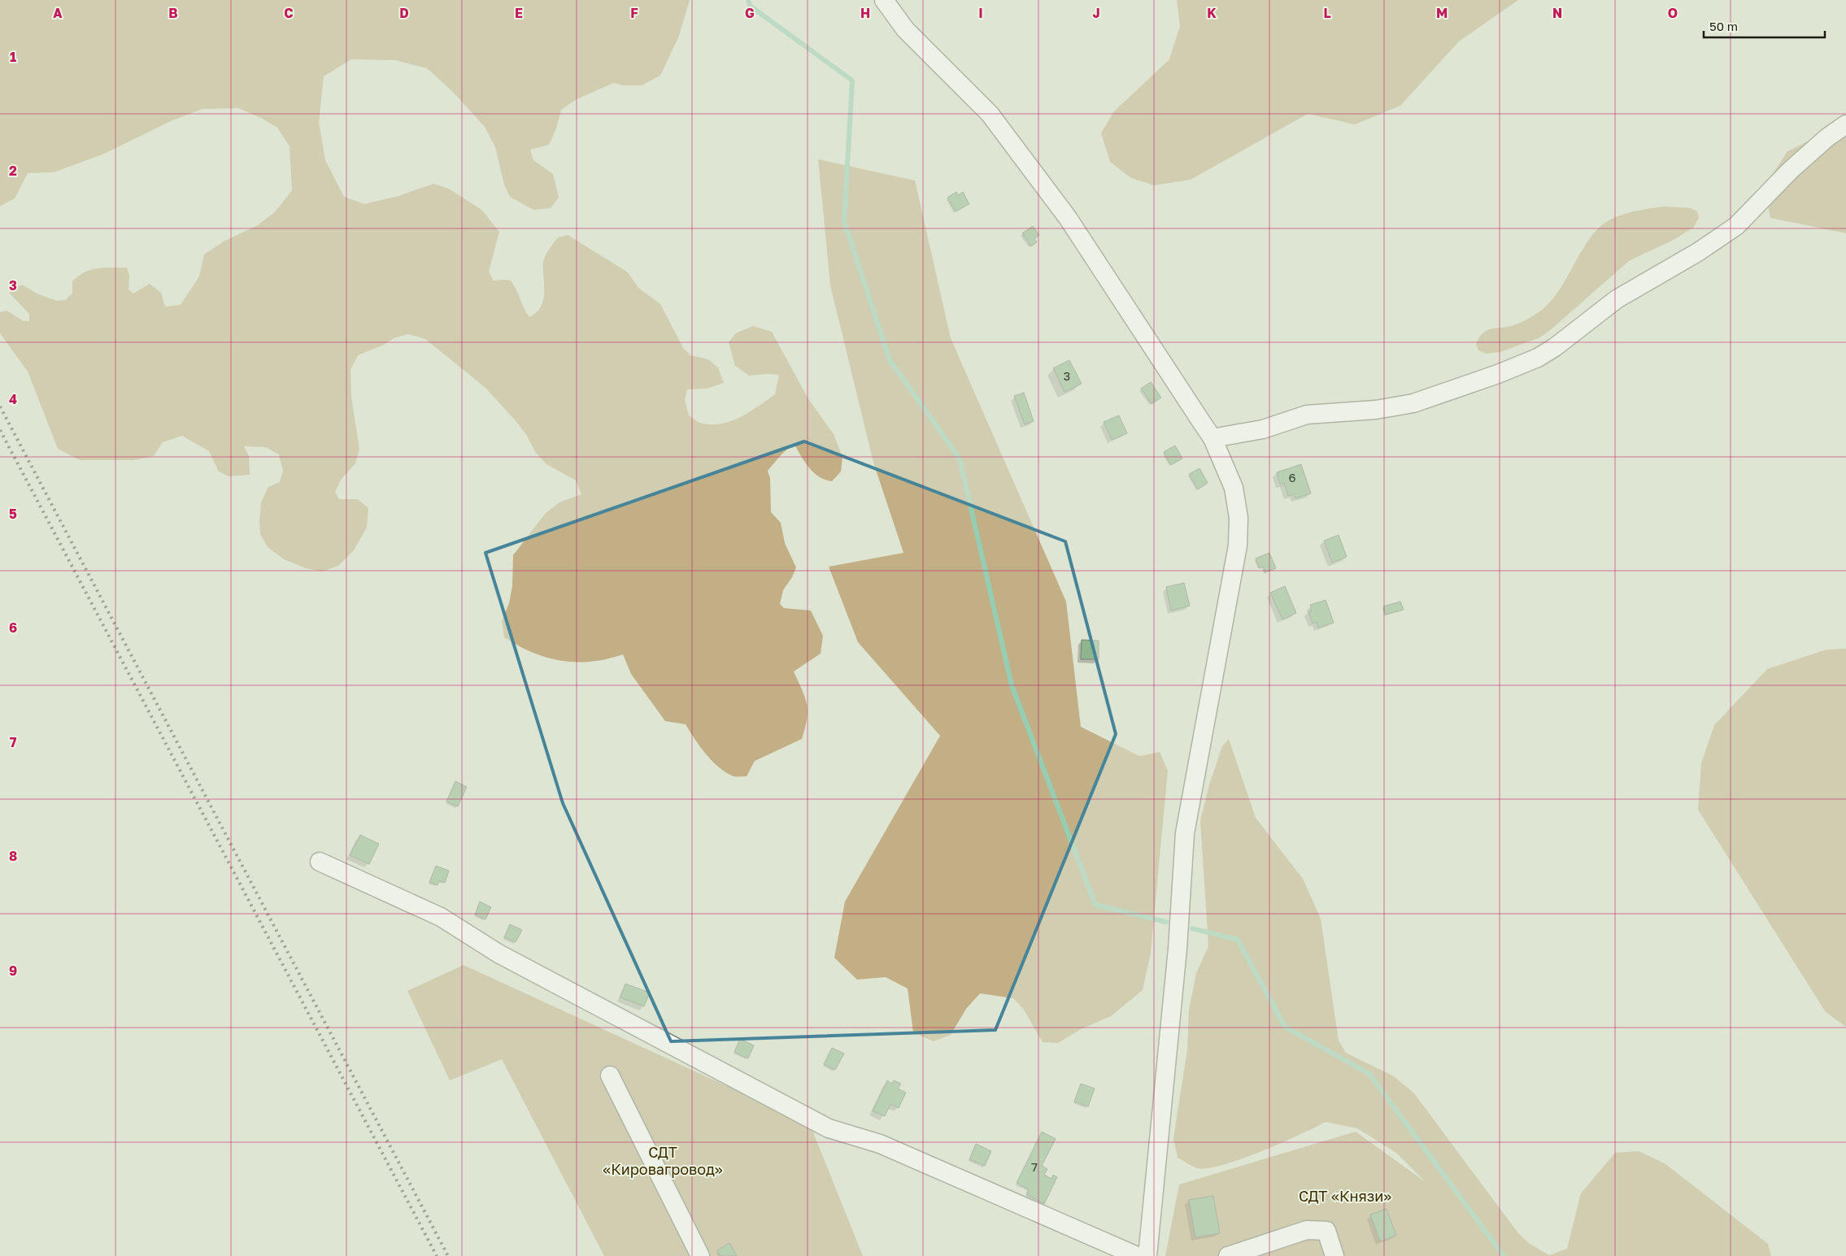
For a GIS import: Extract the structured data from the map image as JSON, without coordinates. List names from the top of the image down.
{
  "parks": ["СДТ «Кировагровод»", "СДТ «Князи»"],
  "house_numbers": ["3", "6", "7"],
  "scale_bar": "50 m",
  "grid": {
    "columns": [
      "A",
      "B",
      "C",
      "D",
      "E",
      "F",
      "G",
      "H",
      "I",
      "J",
      "K",
      "L",
      "M",
      "N",
      "O"
    ],
    "rows": [
      "1",
      "2",
      "3",
      "4",
      "5",
      "6",
      "7",
      "8",
      "9"
    ]
  }
}
